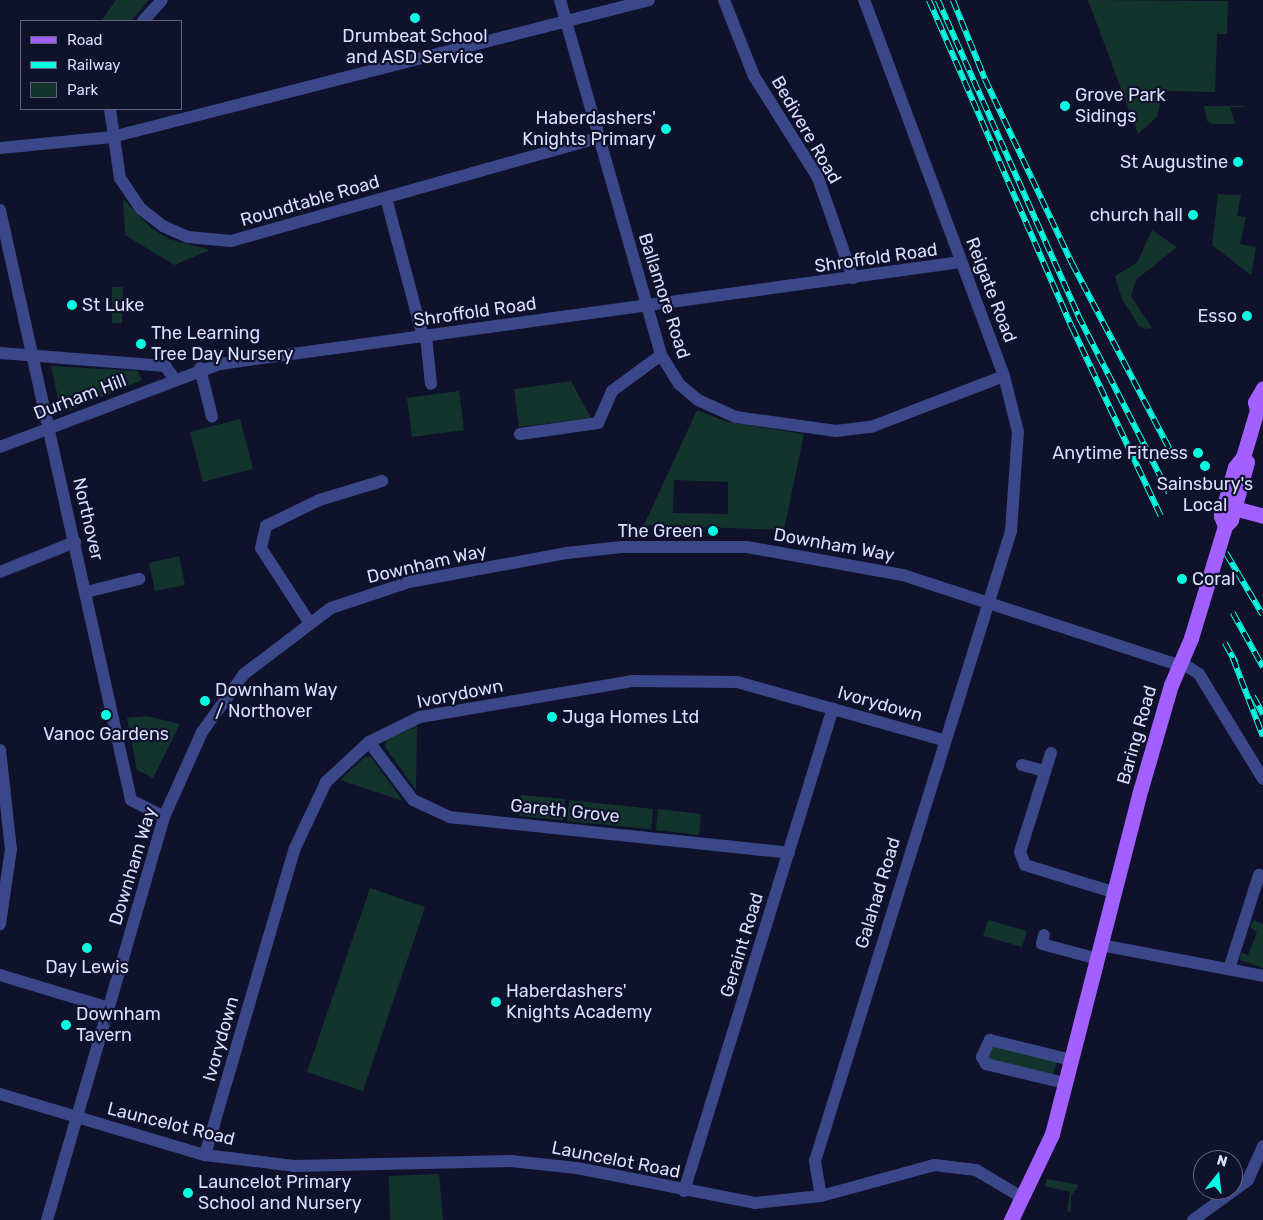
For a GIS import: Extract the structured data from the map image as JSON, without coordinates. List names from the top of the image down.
{
  "streets": {
    "main road": ["Baring Road"],
    "street": [
      "Bedivere Road",
      "Roundtable Road",
      "Shroffold Road",
      "Reigate Road",
      "Ballamore Road",
      "Durham Hill",
      "Northover",
      "Downham Way",
      "Ivorydown",
      "Gareth Grove",
      "Galahad Road",
      "Geraint Road",
      "Launcelot Road"
    ]
  },
  "crossings": [
    ["Bedivere Road", "Shroffold Road"],
    ["Roundtable Road", "Ballamore Road"],
    ["Shroffold Road", "Reigate Road"],
    ["Shroffold Road", "Ballamore Road"],
    ["Shroffold Road", "Durham Hill"],
    ["Reigate Road", "Ballamore Road"],
    ["Reigate Road", "Downham Way"],
    ["Reigate Road", "Galahad Road"],
    ["Durham Hill", "Northover"],
    ["Northover", "Downham Way"],
    ["Downham Way", "Baring Road"],
    ["Downham Way", "Galahad Road"],
    ["Downham Way", "Launcelot Road"],
    ["Ivorydown", "Gareth Grove"],
    ["Ivorydown", "Galahad Road"],
    ["Ivorydown", "Geraint Road"],
    ["Ivorydown", "Launcelot Road"],
    ["Baring Road", "Launcelot Road"],
    ["Gareth Grove", "Geraint Road"],
    ["Galahad Road", "Launcelot Road"],
    ["Geraint Road", "Launcelot Road"]
  ],
  "places": [
    "Drumbeat School and ASD Service",
    "Grove Park Sidings",
    "Haberdashers' Knights Primary",
    "St Augustine",
    "church hall",
    "St Luke",
    "Esso",
    "The Learning Tree Day Nursery",
    "Anytime Fitness",
    "Sainsbury's Local",
    "The Green",
    "Coral",
    "Downham Way / Northover",
    "Vanoc Gardens",
    "Juga Homes Ltd",
    "Day Lewis",
    "Haberdashers' Knights Academy",
    "Downham Tavern",
    "Launcelot Primary School and Nursery"
  ],
  "legend": ["Road", "Railway", "Park"],
  "north": "top"
}
